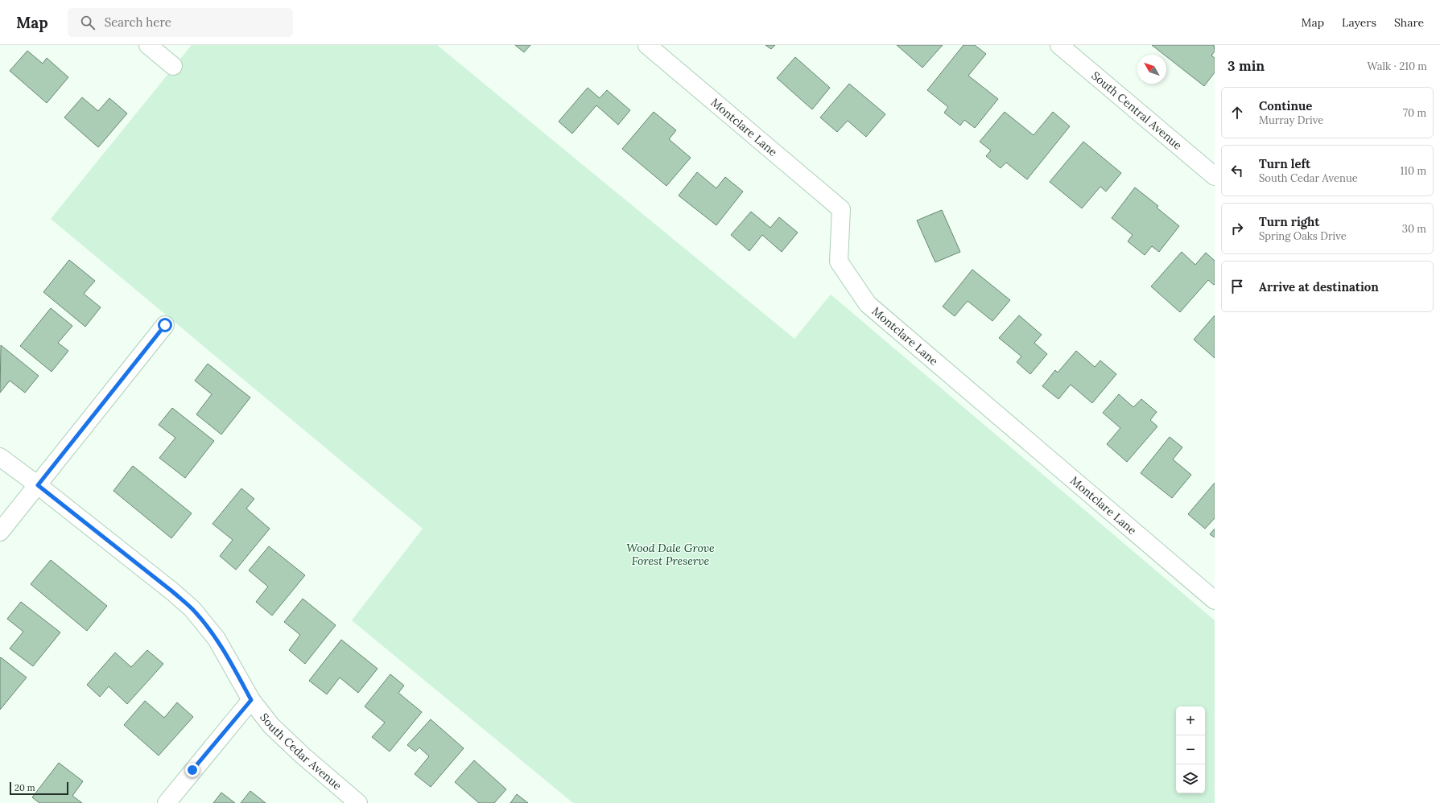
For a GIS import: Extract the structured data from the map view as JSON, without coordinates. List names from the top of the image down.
{
  "streets": {
    "street": ["South Central Avenue", "Montclare Lane", "South Cedar Avenue"]
  },
  "parks": ["Wood Dale Grove Forest Preserve"],
  "scale_bar": "20 m",
  "north": "top left",
  "page": {
    "header": "Map",
    "search": "Search here",
    "nav": ["Map", "Layers", "Share"],
    "heading": ["3 min", "Walk · 210 m"],
    "list": [
      ["Continue", "Murray Drive", "70 m"],
      ["Turn left", "South Cedar Avenue", "110 m"],
      ["Turn right", "Spring Oaks Drive", "30 m"],
      "Arrive at destination"
    ],
    "map_buttons": ["+", "−"],
    "scale": "20 m"
  }
}
